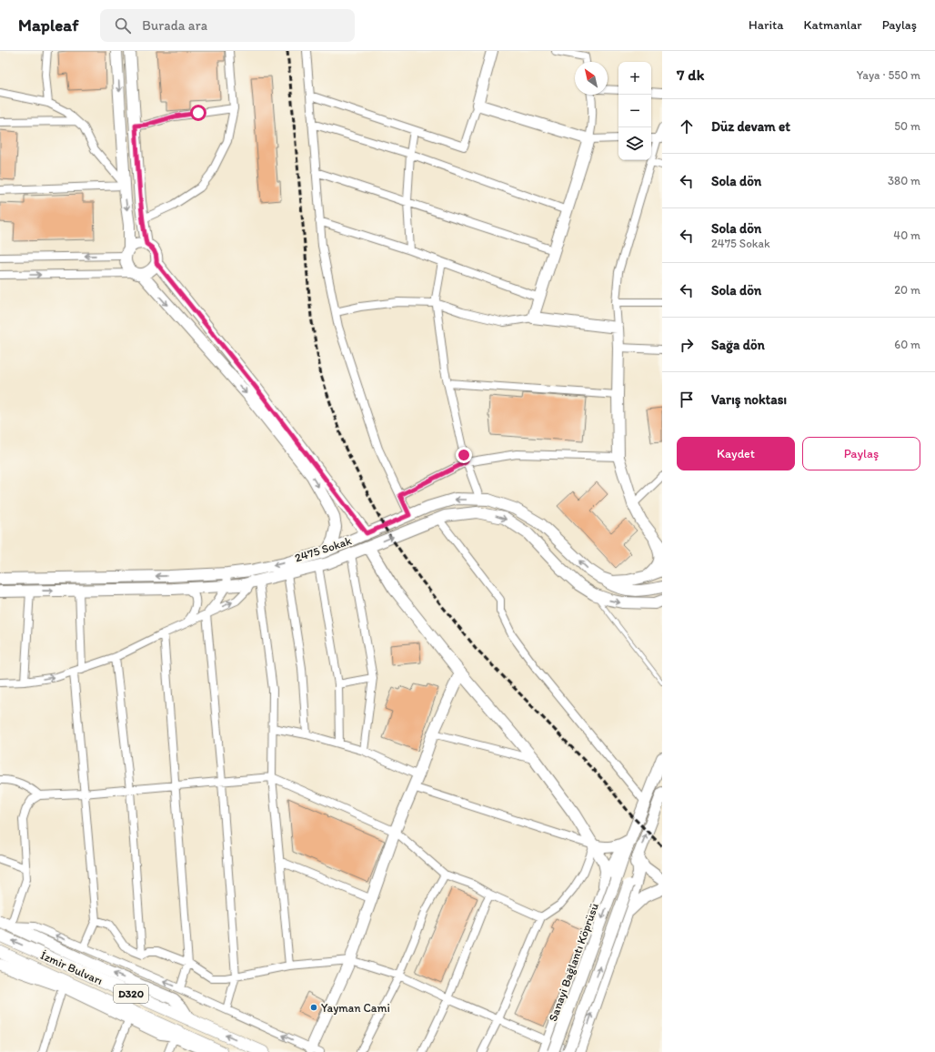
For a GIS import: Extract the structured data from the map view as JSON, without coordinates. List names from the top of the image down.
{
  "streets": {
    "main road": [
      "2475 Sokak",
      "Sanayi Bağlantı Köprüsü",
      "İzmir Bulvarı",
      "D320"
    ]
  },
  "places": ["Yayman Cami"],
  "north": "top left",
  "page": {
    "header": "Mapleaf",
    "search": "Burada ara",
    "nav": ["Harita", "Katmanlar", "Paylaş"],
    "heading": ["7 dk", "Yaya · 550 m"],
    "map_buttons": ["+", "−"],
    "list": [
      ["Düz devam et", "50 m"],
      ["Sola dön", "380 m"],
      ["Sola dön", "2475 Sokak", "40 m"],
      ["Sola dön", "20 m"],
      ["Sağa dön", "60 m"],
      "Varış noktası"
    ],
    "buttons": ["Kaydet", "Paylaş"]
  }
}
